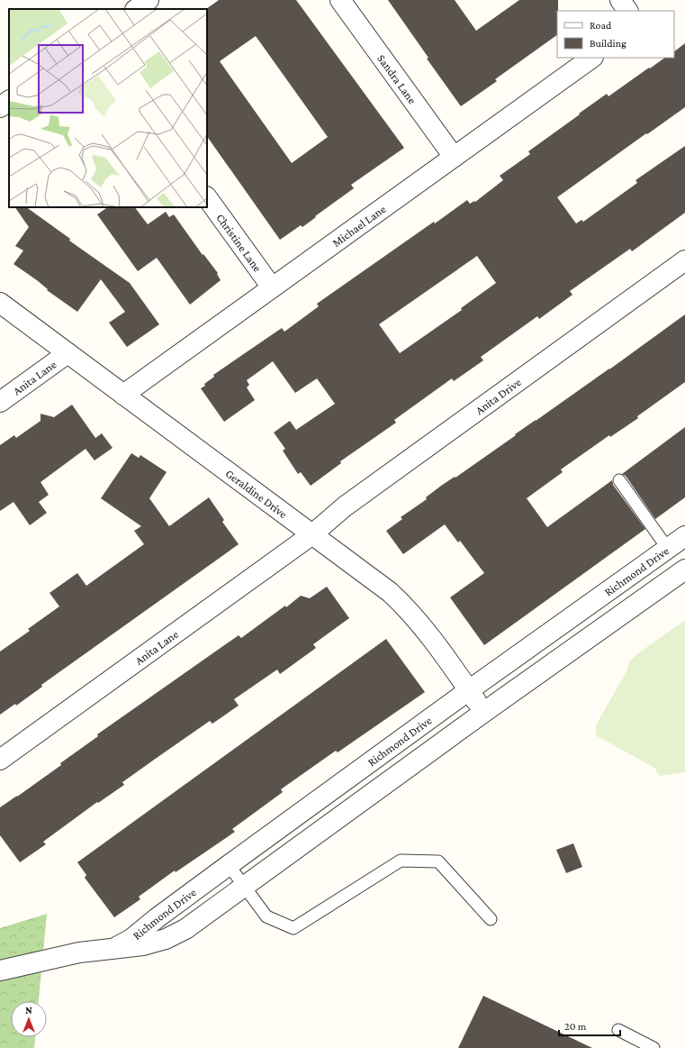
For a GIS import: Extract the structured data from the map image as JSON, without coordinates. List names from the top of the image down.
{
  "streets": {
    "street": [
      "Sandra Lane",
      "Michael Lane",
      "Christine Lane",
      "Anita Lane",
      "Anita Drive",
      "Geraldine Drive",
      "Richmond Drive"
    ]
  },
  "crossings": [
    ["Sandra Lane", "Michael Lane"],
    ["Michael Lane", "Christine Lane"],
    ["Michael Lane", "Geraldine Drive"],
    ["Anita Lane", "Anita Drive"],
    ["Anita Lane", "Geraldine Drive"],
    ["Anita Drive", "Geraldine Drive"],
    ["Geraldine Drive", "Richmond Drive"]
  ],
  "legend": ["Road", "Building"],
  "scale_bar": "20 m",
  "north": "top"
}
